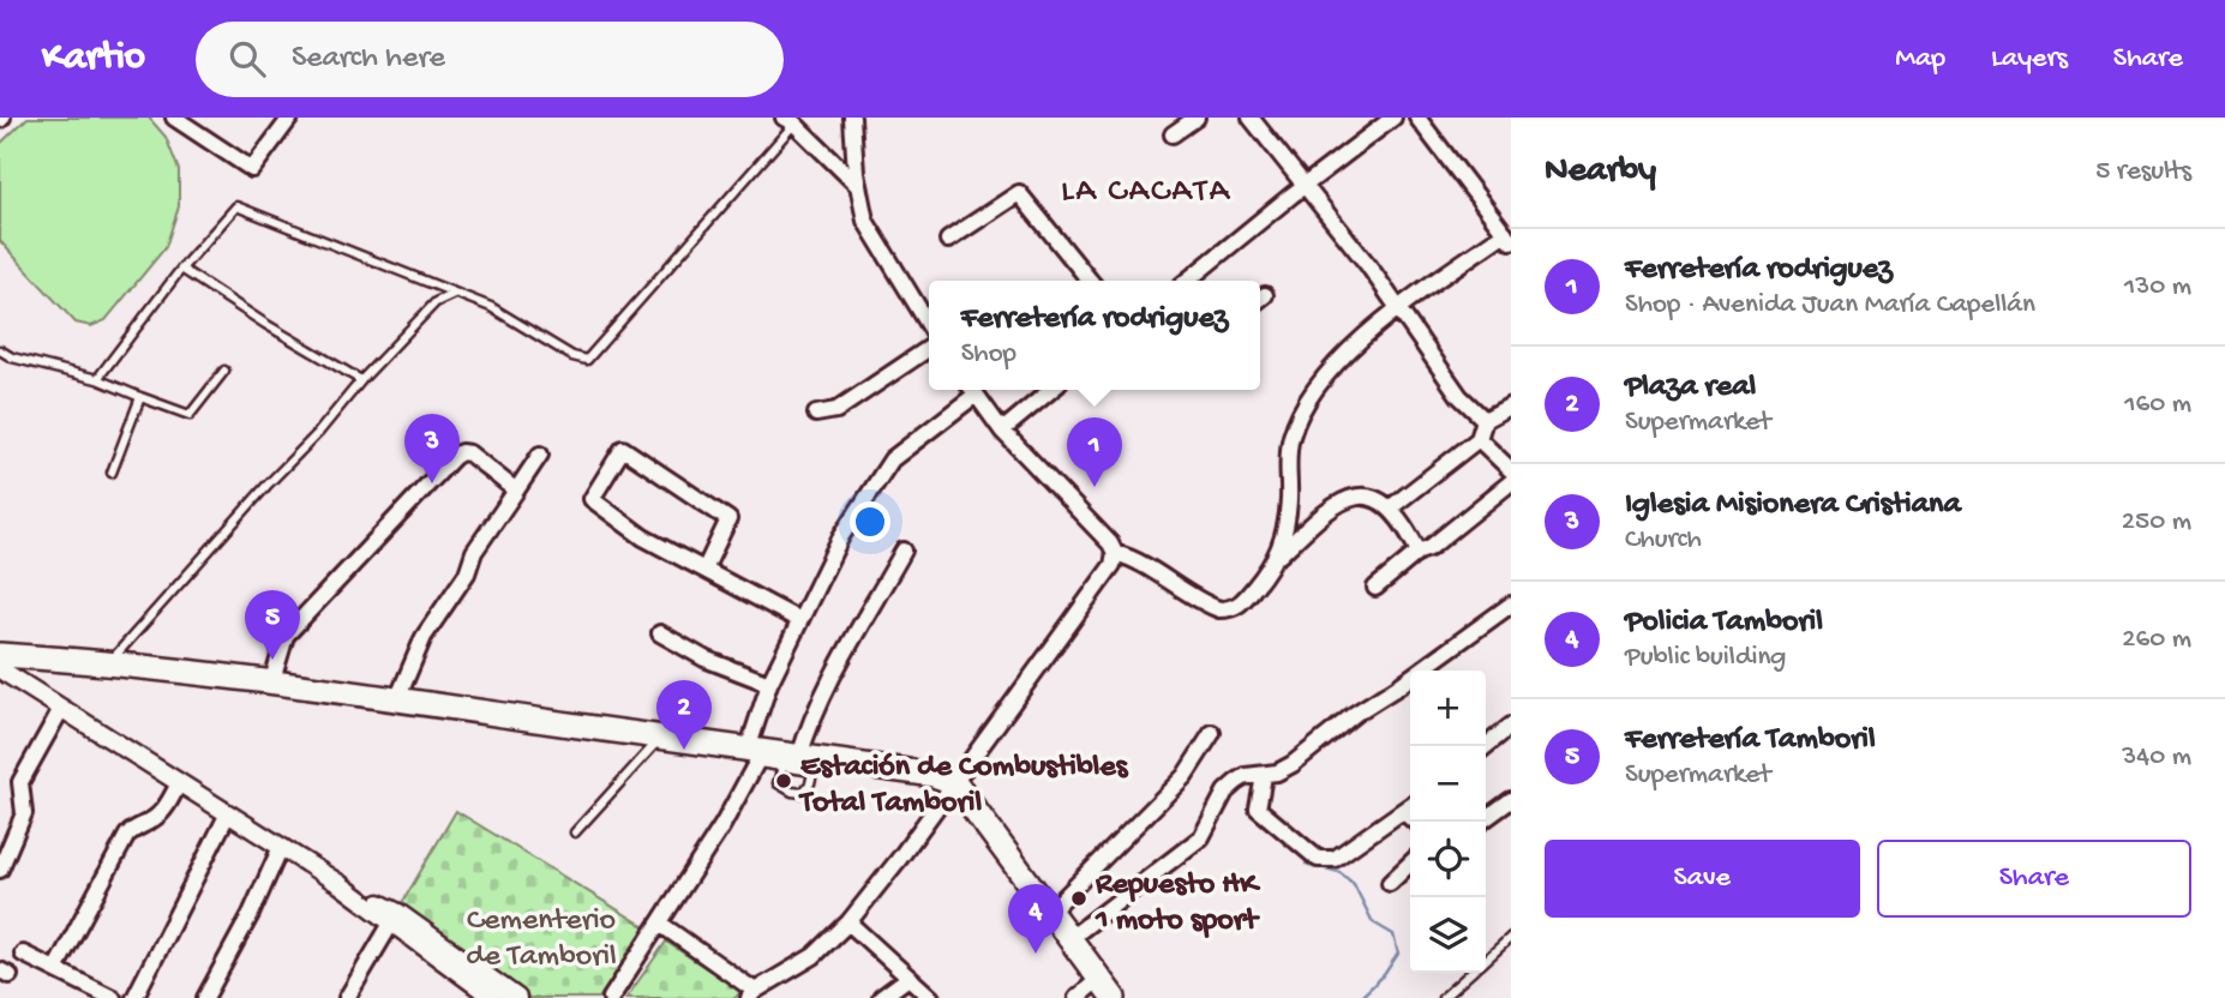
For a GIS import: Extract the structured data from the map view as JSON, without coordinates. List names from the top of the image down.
{
  "districts": ["LA CACATA"],
  "parks": ["Cementerio de Tamboril"],
  "places": ["Estación de Combustibles Total Tamboril", "Repuesto HK 1 moto sport"],
  "page": {
    "header": "Kartio",
    "search": "Search here",
    "nav": ["Map", "Layers", "Share"],
    "heading": ["Nearby", "5 results"],
    "list": [
      {
        "mark": "1",
        "name": "Ferretería rodriguez",
        "note": "Shop · Avenida Juan María Capellán",
        "value": "130 m"
      },
      {
        "mark": "2",
        "name": "Plaza real",
        "note": "Supermarket",
        "value": "160 m"
      },
      {
        "mark": "3",
        "name": "Iglesia Misionera Cristiana",
        "note": "Church",
        "value": "250 m"
      },
      {
        "mark": "4",
        "name": "Policia Tamboril",
        "note": "Public building",
        "value": "260 m"
      },
      {
        "mark": "5",
        "name": "Ferretería Tamboril",
        "note": "Supermarket",
        "value": "340 m"
      }
    ],
    "popup": ["Ferretería rodriguez", "Shop"],
    "pins": [
      "3",
      "1",
      "5",
      "2",
      "4"
    ],
    "map_buttons": ["+", "−"],
    "buttons": ["Save", "Share"]
  }
}
